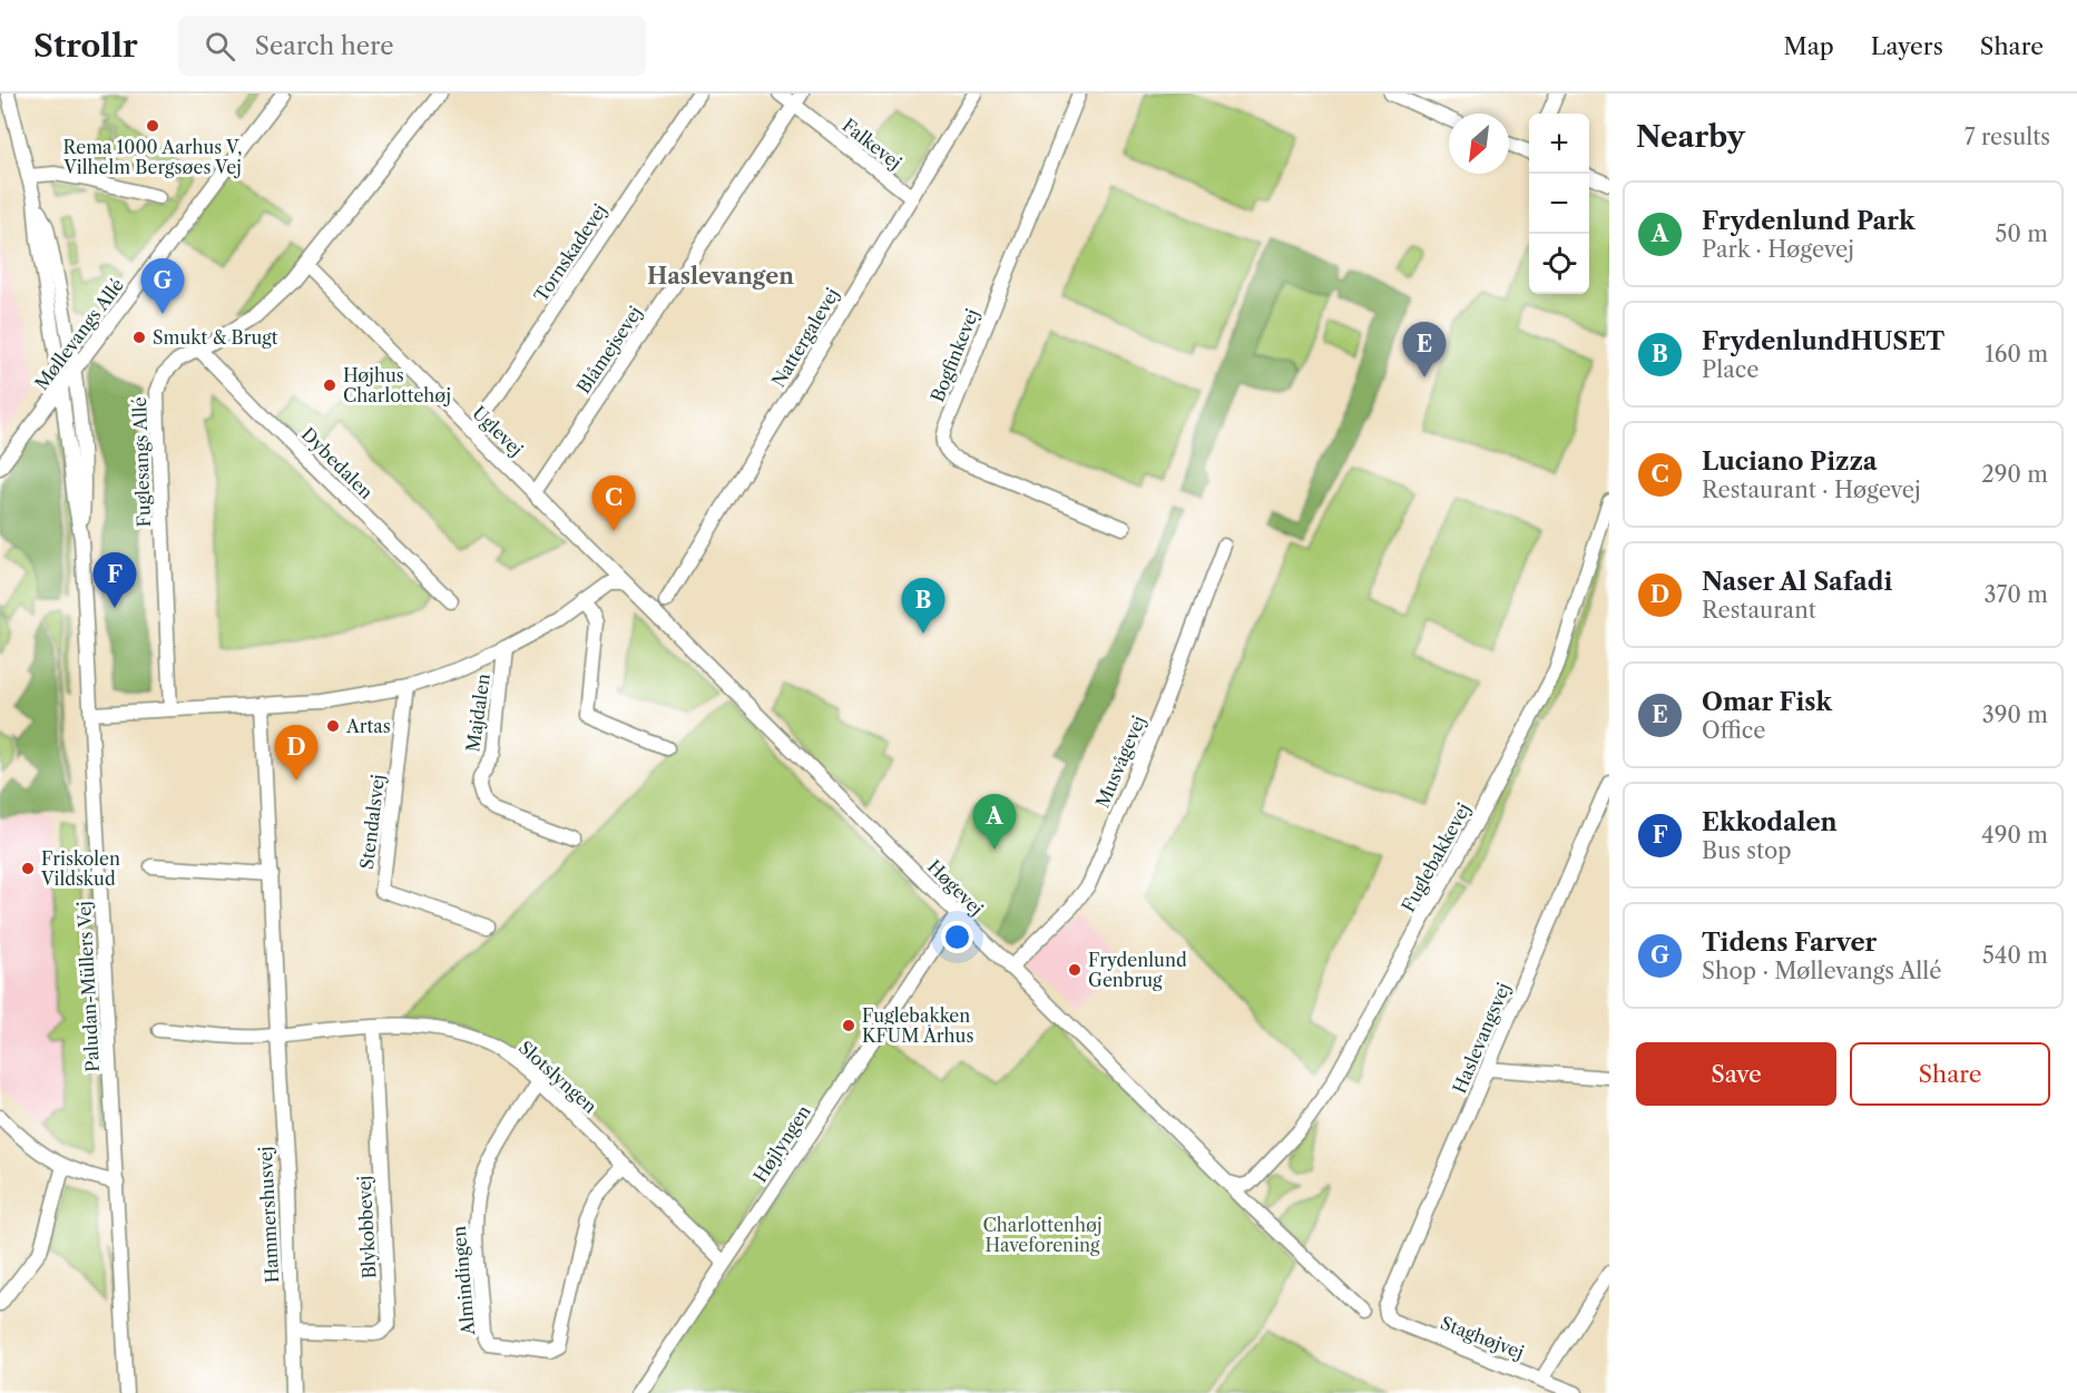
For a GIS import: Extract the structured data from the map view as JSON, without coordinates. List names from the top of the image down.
{
  "streets": {
    "street": [
      "Falkevej",
      "Tornskadevej",
      "Møllevangs Allé",
      "Nattergalevej",
      "Blåmejsevej",
      "Bogfinkevej",
      "Uglevej",
      "Fuglesangs Allé",
      "Dybedalen",
      "Majdalen",
      "Musvågevej",
      "Stendalsvej",
      "Fuglebakkevej",
      "Høgevej",
      "Paludan-Müllers Vej",
      "Haslevangsvej",
      "Slotslyngen",
      "Højlyngen",
      "Hammershusvej",
      "Blykobbevej",
      "Almindingen",
      "Staghøjvej"
    ]
  },
  "crossings": [
    ["Falkevej", "Nattergalevej"],
    ["Falkevej", "Blåmejsevej"],
    ["Tornskadevej", "Uglevej"],
    ["Møllevangs Allé", "Paludan-Müllers Vej"],
    ["Blåmejsevej", "Uglevej"],
    ["Uglevej", "Fuglesangs Allé"],
    ["Uglevej", "Høgevej"],
    ["Fuglesangs Allé", "Dybedalen"],
    ["Musvågevej", "Høgevej"],
    ["Fuglebakkevej", "Høgevej"],
    ["Høgevej", "Højlyngen"],
    ["Haslevangsvej", "Staghøjvej"],
    ["Slotslyngen", "Højlyngen"],
    ["Slotslyngen", "Hammershusvej"],
    ["Slotslyngen", "Blykobbevej"],
    ["Slotslyngen", "Almindingen"],
    ["Hammershusvej", "Blykobbevej"]
  ],
  "districts": ["Haslevangen"],
  "parks": ["Charlottenhøj Haveforening"],
  "places": [
    "Rema 1000 Aarhus V, Vilhelm Bergsøes Vej",
    "Smukt & Brugt",
    "Højhus Charlottehøj",
    "Artas",
    "Friskolen Vildskud",
    "Frydenlund Genbrug",
    "Fuglebakken KFUM Århus"
  ],
  "north": "bottom left",
  "page": {
    "header": "Strollr",
    "search": "Search here",
    "nav": ["Map", "Layers", "Share"],
    "heading": ["Nearby", "7 results"],
    "map_buttons": ["+", "−"],
    "list": [
      {
        "mark": "A",
        "name": "Frydenlund Park",
        "note": "Park · Høgevej",
        "value": "50 m"
      },
      {
        "mark": "B",
        "name": "FrydenlundHUSET",
        "note": "Place",
        "value": "160 m"
      },
      {
        "mark": "C",
        "name": "Luciano Pizza",
        "note": "Restaurant · Høgevej",
        "value": "290 m"
      },
      {
        "mark": "D",
        "name": "Naser Al Safadi",
        "note": "Restaurant",
        "value": "370 m"
      },
      {
        "mark": "E",
        "name": "Omar Fisk",
        "note": "Office",
        "value": "390 m"
      },
      {
        "mark": "F",
        "name": "Ekkodalen",
        "note": "Bus stop",
        "value": "490 m"
      },
      {
        "mark": "G",
        "name": "Tidens Farver",
        "note": "Shop · Møllevangs Allé",
        "value": "540 m"
      }
    ],
    "pins": [
      "G",
      "E",
      "C",
      "F",
      "B",
      "D",
      "A"
    ],
    "buttons": ["Save", "Share"]
  }
}
